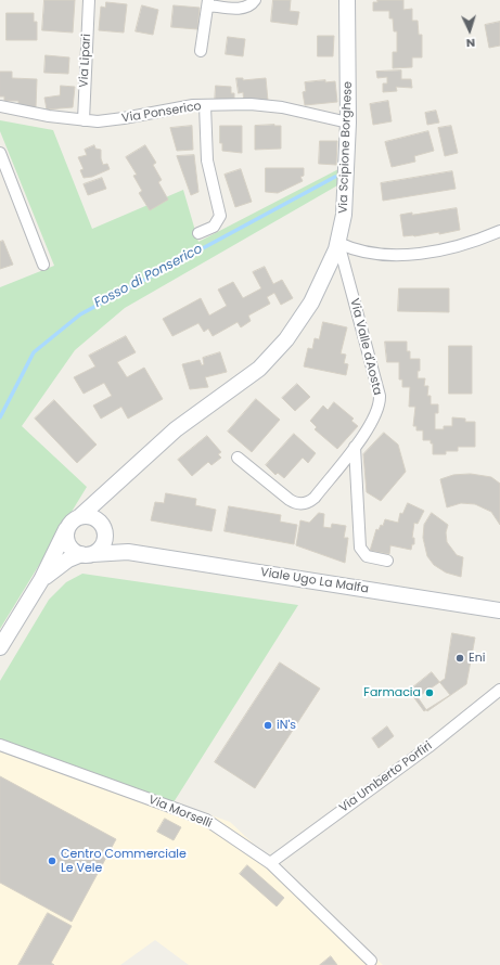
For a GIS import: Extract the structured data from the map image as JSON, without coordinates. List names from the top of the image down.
{
  "streets": {
    "main road": ["Via Scipione Borghese", "Viale Ugo La Malfa"],
    "street": [
      "Via Lipari",
      "Via Ponserico",
      "Via Valle d'Aosta",
      "Via Umberto Porfiri",
      "Via Morselli"
    ]
  },
  "crossings": [
    ["Via Lipari", "Via Ponserico"],
    ["Via Ponserico", "Via Scipione Borghese"],
    ["Via Scipione Borghese", "Via Valle d'Aosta"],
    ["Via Scipione Borghese", "Viale Ugo La Malfa"],
    ["Via Umberto Porfiri", "Via Morselli"]
  ],
  "water": ["Fosso di Ponserico"],
  "places": [
    "Eni",
    "Farmacia",
    "iN's",
    "Centro Commerciale Le Vele"
  ],
  "north": "bottom"
}
